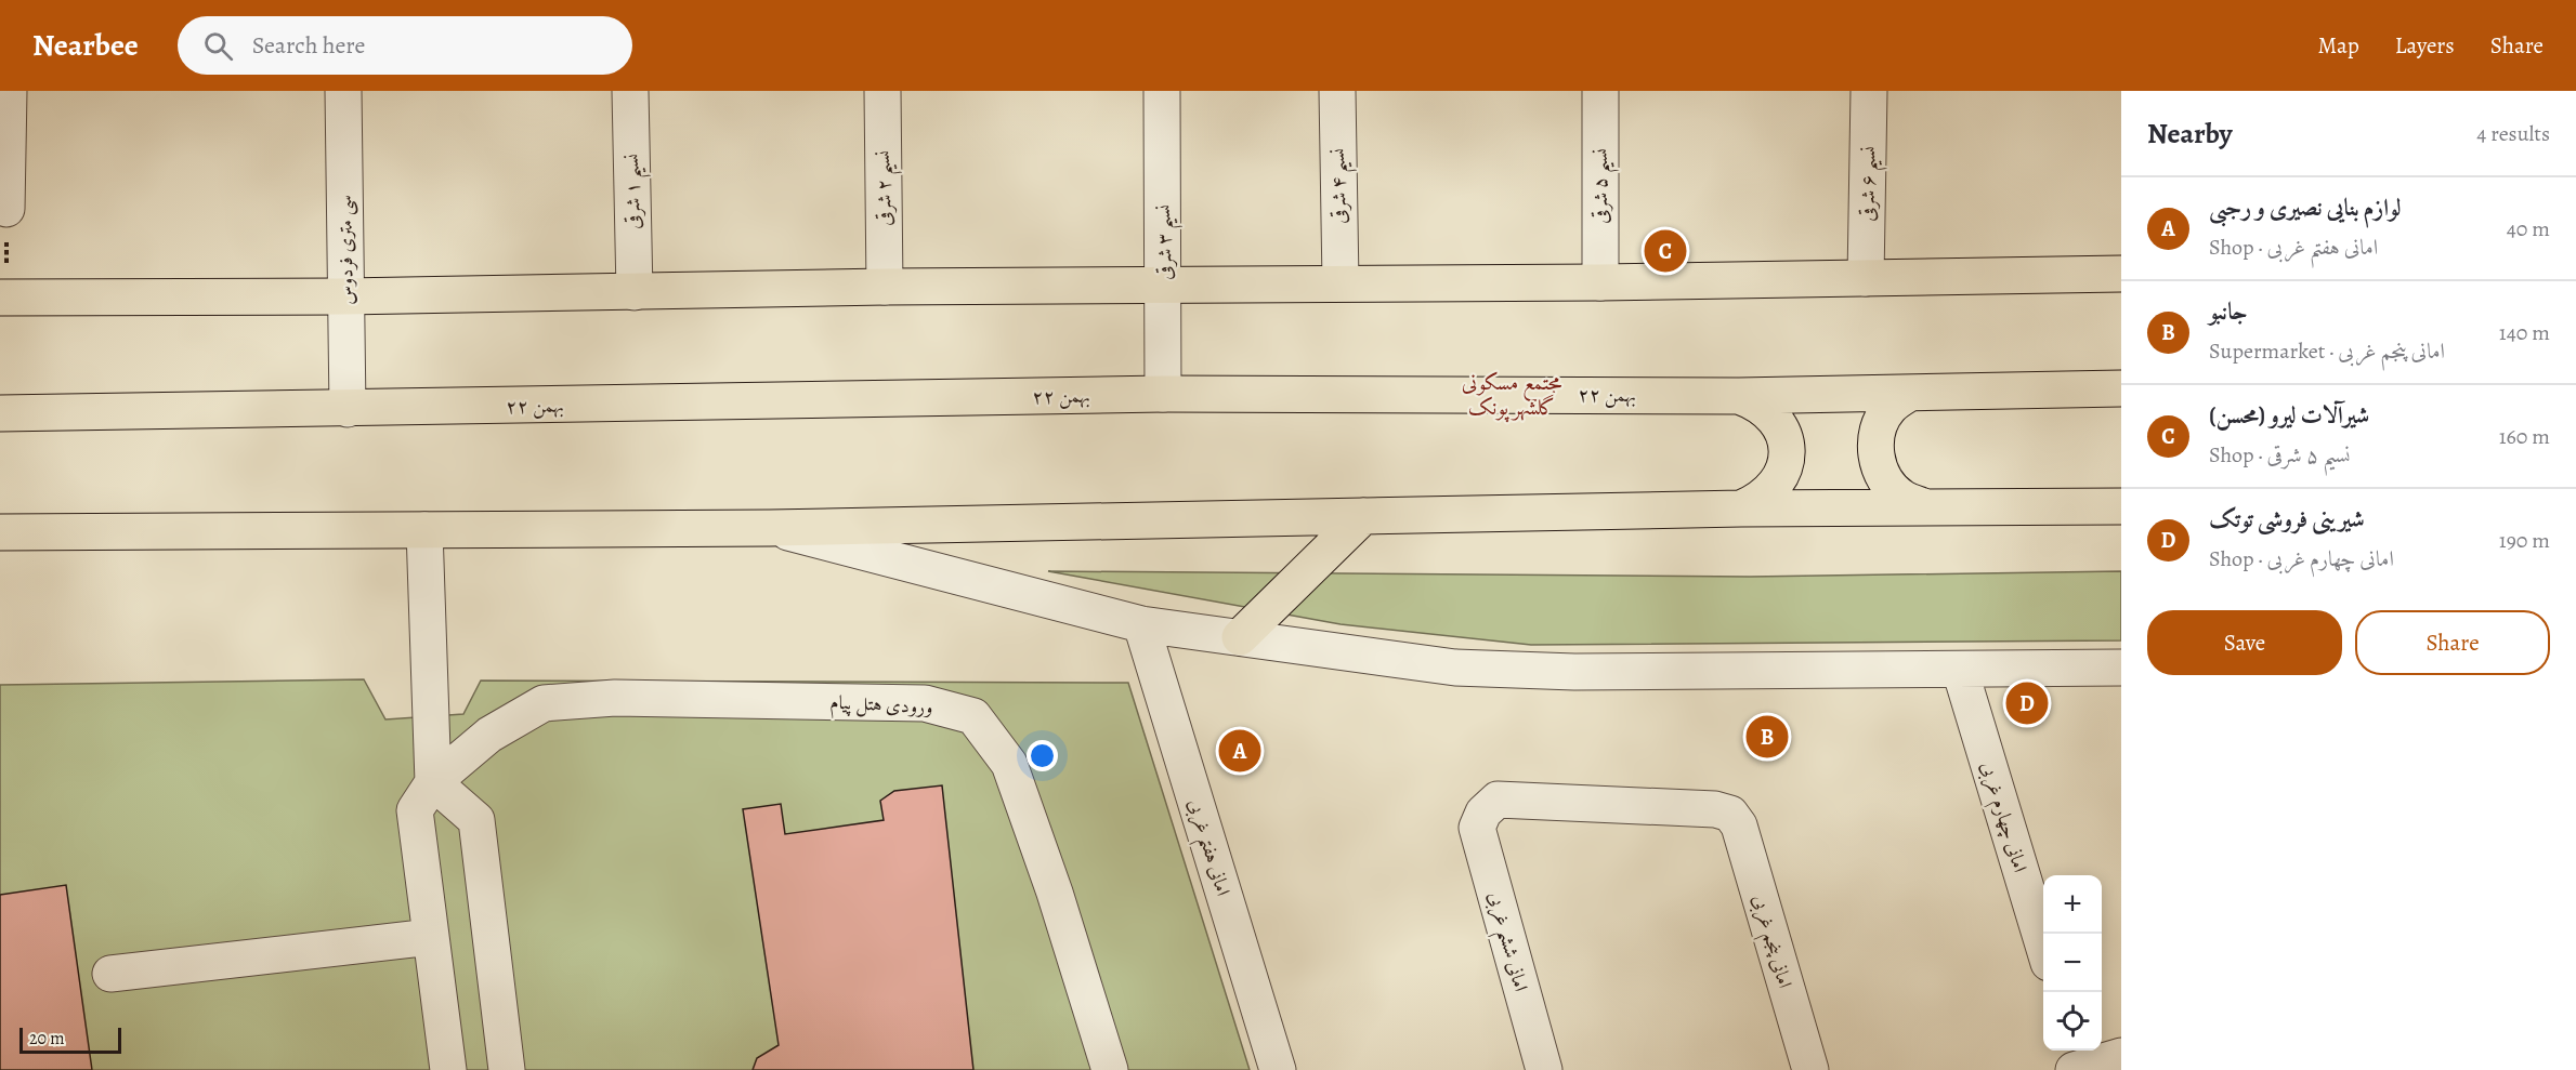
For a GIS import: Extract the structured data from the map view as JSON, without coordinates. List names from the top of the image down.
{
  "streets": {
    "main road": ["۲۲ بهمن"],
    "street": [
      "نسیم ۶ شرقی",
      "نسیم ۴ شرقی",
      "نسیم ۵ شرقی",
      "نسیم ۲ شرقی",
      "نسیم ۱ شرقی",
      "نسیم ۳ شرقی",
      "سی متری فردوس",
      "ورودی هتل پیام",
      "امانی چهارم غربی",
      "امانی هفتم غربی",
      "امانی ششم غربی",
      "امانی پنجم غربی"
    ]
  },
  "crossings": [
    ["نسیم ۳ شرقی", "۲۲ بهمن"],
    ["سی متری فردوس", "۲۲ بهمن"],
    ["امانی ششم غربی", "امانی پنجم غربی"]
  ],
  "districts": ["مجتمع مسکونی گلشهر پونک"],
  "scale_bar": "20 m",
  "page": {
    "header": "Nearbee",
    "search": "Search here",
    "nav": ["Map", "Layers", "Share"],
    "heading": ["Nearby", "4 results"],
    "list": [
      {
        "mark": "A",
        "name": "لوازم بنایی نصیری و رجبی",
        "note": "Shop · امانی هفتم غربی",
        "value": "40 m"
      },
      {
        "mark": "B",
        "name": "جانبو",
        "note": "Supermarket · امانی پنجم غربی",
        "value": "140 m"
      },
      {
        "mark": "C",
        "name": "شیرآلات لیرو (محسن)",
        "note": "Shop · نسیم ۵ شرقی",
        "value": "160 m"
      },
      {
        "mark": "D",
        "name": "شیرینی فروشی توتک",
        "note": "Shop · امانی چهارم غربی",
        "value": "190 m"
      }
    ],
    "pins": [
      "C",
      "D",
      "B",
      "A"
    ],
    "buttons": ["Save", "Share"],
    "map_buttons": ["+", "−"],
    "scale": "20 m"
  }
}
